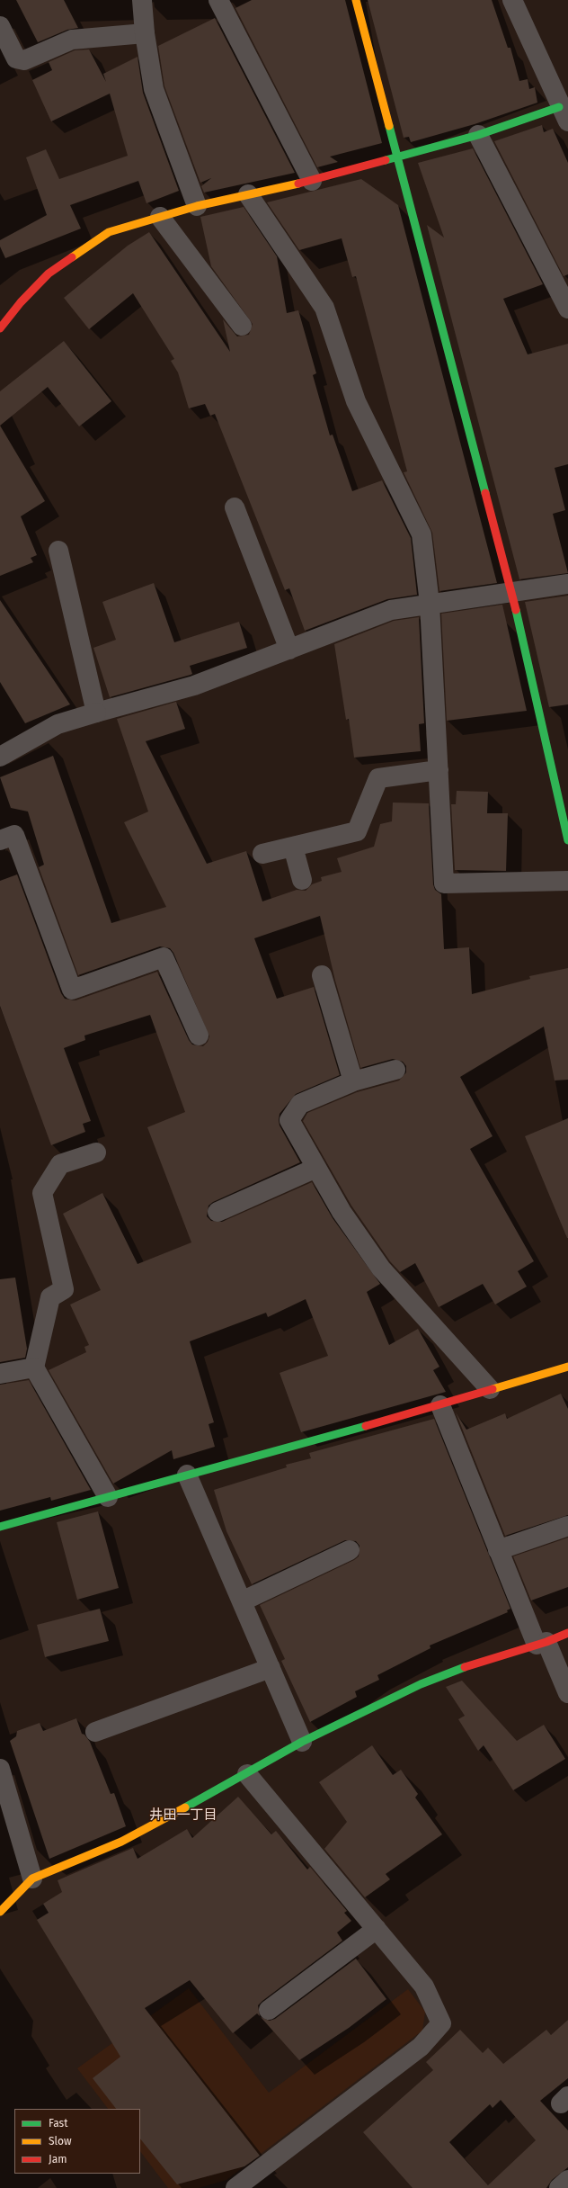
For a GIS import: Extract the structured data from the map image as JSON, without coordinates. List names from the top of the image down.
{
  "districts": ["井田一丁目"],
  "legend": ["Fast", "Slow", "Jam"]
}
